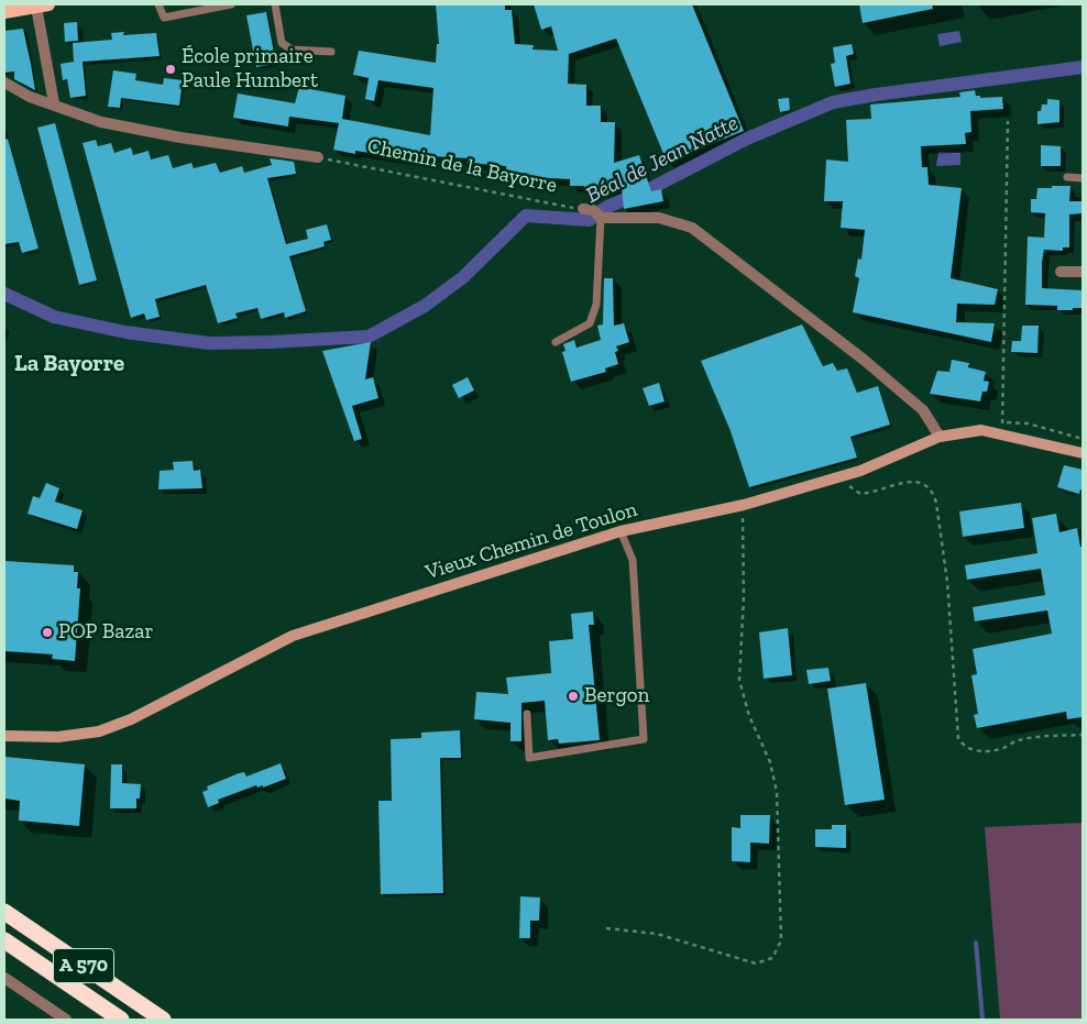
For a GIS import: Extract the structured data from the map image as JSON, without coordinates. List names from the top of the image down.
{
  "streets": {
    "highway": ["A 570"],
    "street": ["Vieux Chemin de Toulon"],
    "path": ["Chemin de la Bayorre"]
  },
  "districts": ["La Bayorre"],
  "water": ["Béal de Jean Natte"],
  "places": ["École primaire Paule Humbert", "POP Bazar", "Bergon"]
}
